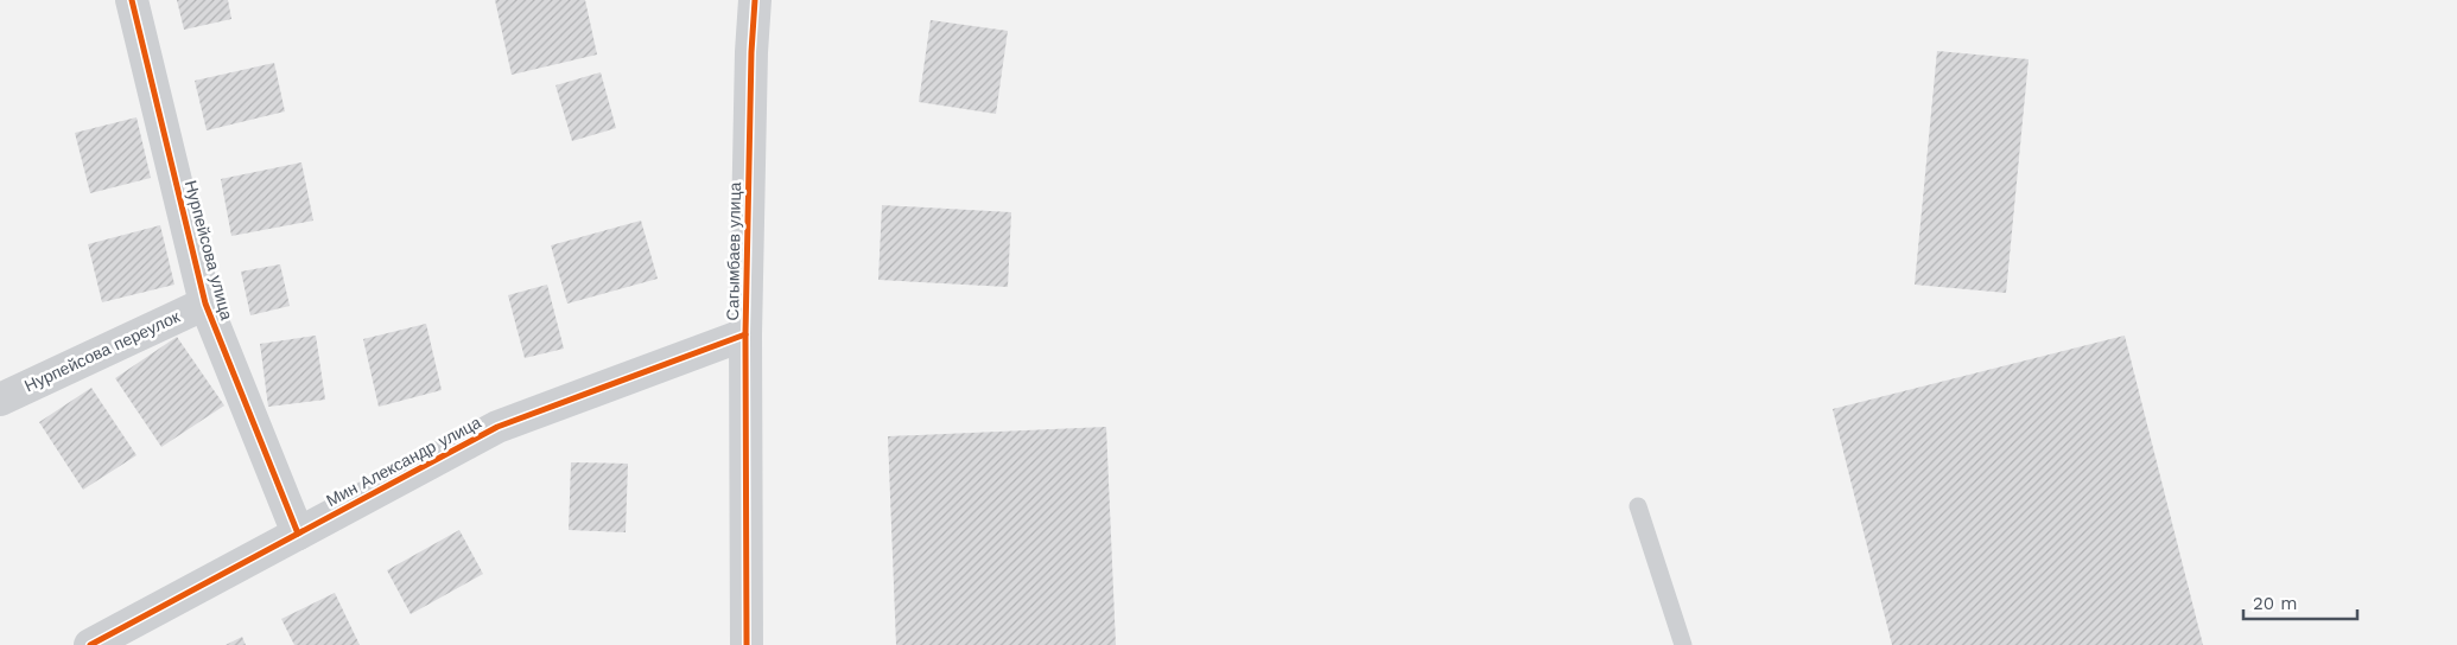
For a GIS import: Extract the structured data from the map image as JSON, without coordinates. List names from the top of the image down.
{
  "streets": {
    "street": [
      "Нурпейсова улица",
      "Сагымбаев улица",
      "Нурпейсова переулок",
      "Мин Александр улица"
    ]
  },
  "crossings": [
    ["Нурпейсова улица", "Нурпейсова переулок"],
    ["Нурпейсова улица", "Мин Александр улица"],
    ["Сагымбаев улица", "Мин Александр улица"]
  ],
  "scale_bar": "20 m"
}
